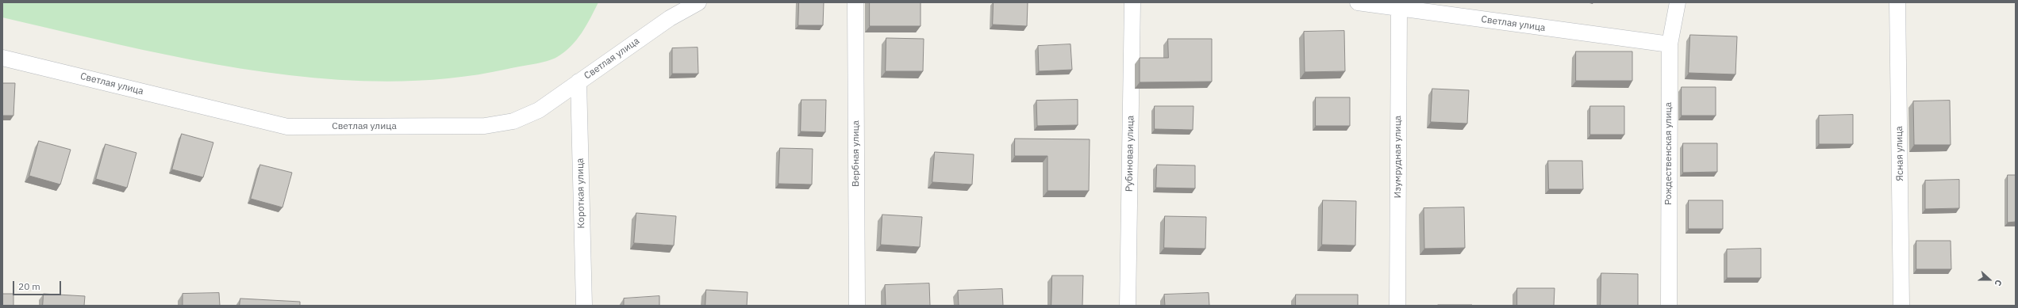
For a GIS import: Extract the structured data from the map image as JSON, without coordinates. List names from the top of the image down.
{
  "streets": {
    "street": [
      "Светлая улица",
      "Вербная улица",
      "Рубиновая улица",
      "Рождественская улица",
      "Ясная улица",
      "Изумрудная улица",
      "Короткая улица"
    ]
  },
  "crossings": [
    ["Светлая улица", "Рождественская улица"],
    ["Светлая улица", "Изумрудная улица"],
    ["Светлая улица", "Короткая улица"]
  ],
  "scale_bar": "20 m",
  "north": "right"
}
